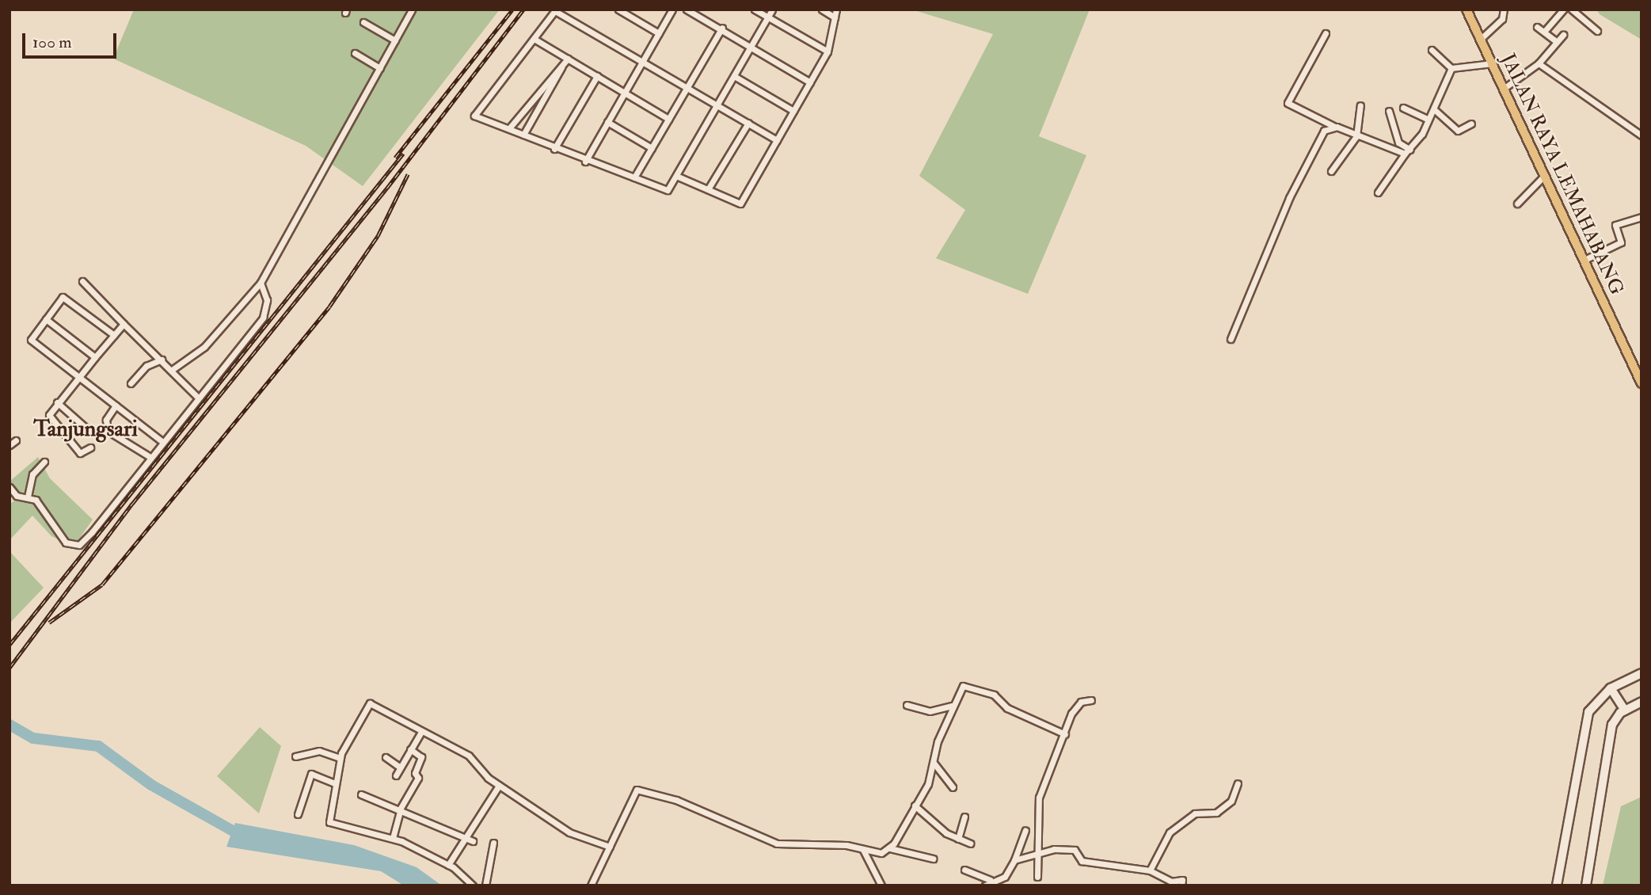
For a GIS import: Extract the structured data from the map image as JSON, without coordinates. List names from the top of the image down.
{
  "streets": {
    "main road": ["JALAN RAYA LEMAHABANG"]
  },
  "districts": ["Tanjungsari"],
  "scale_bar": "100 m"
}
